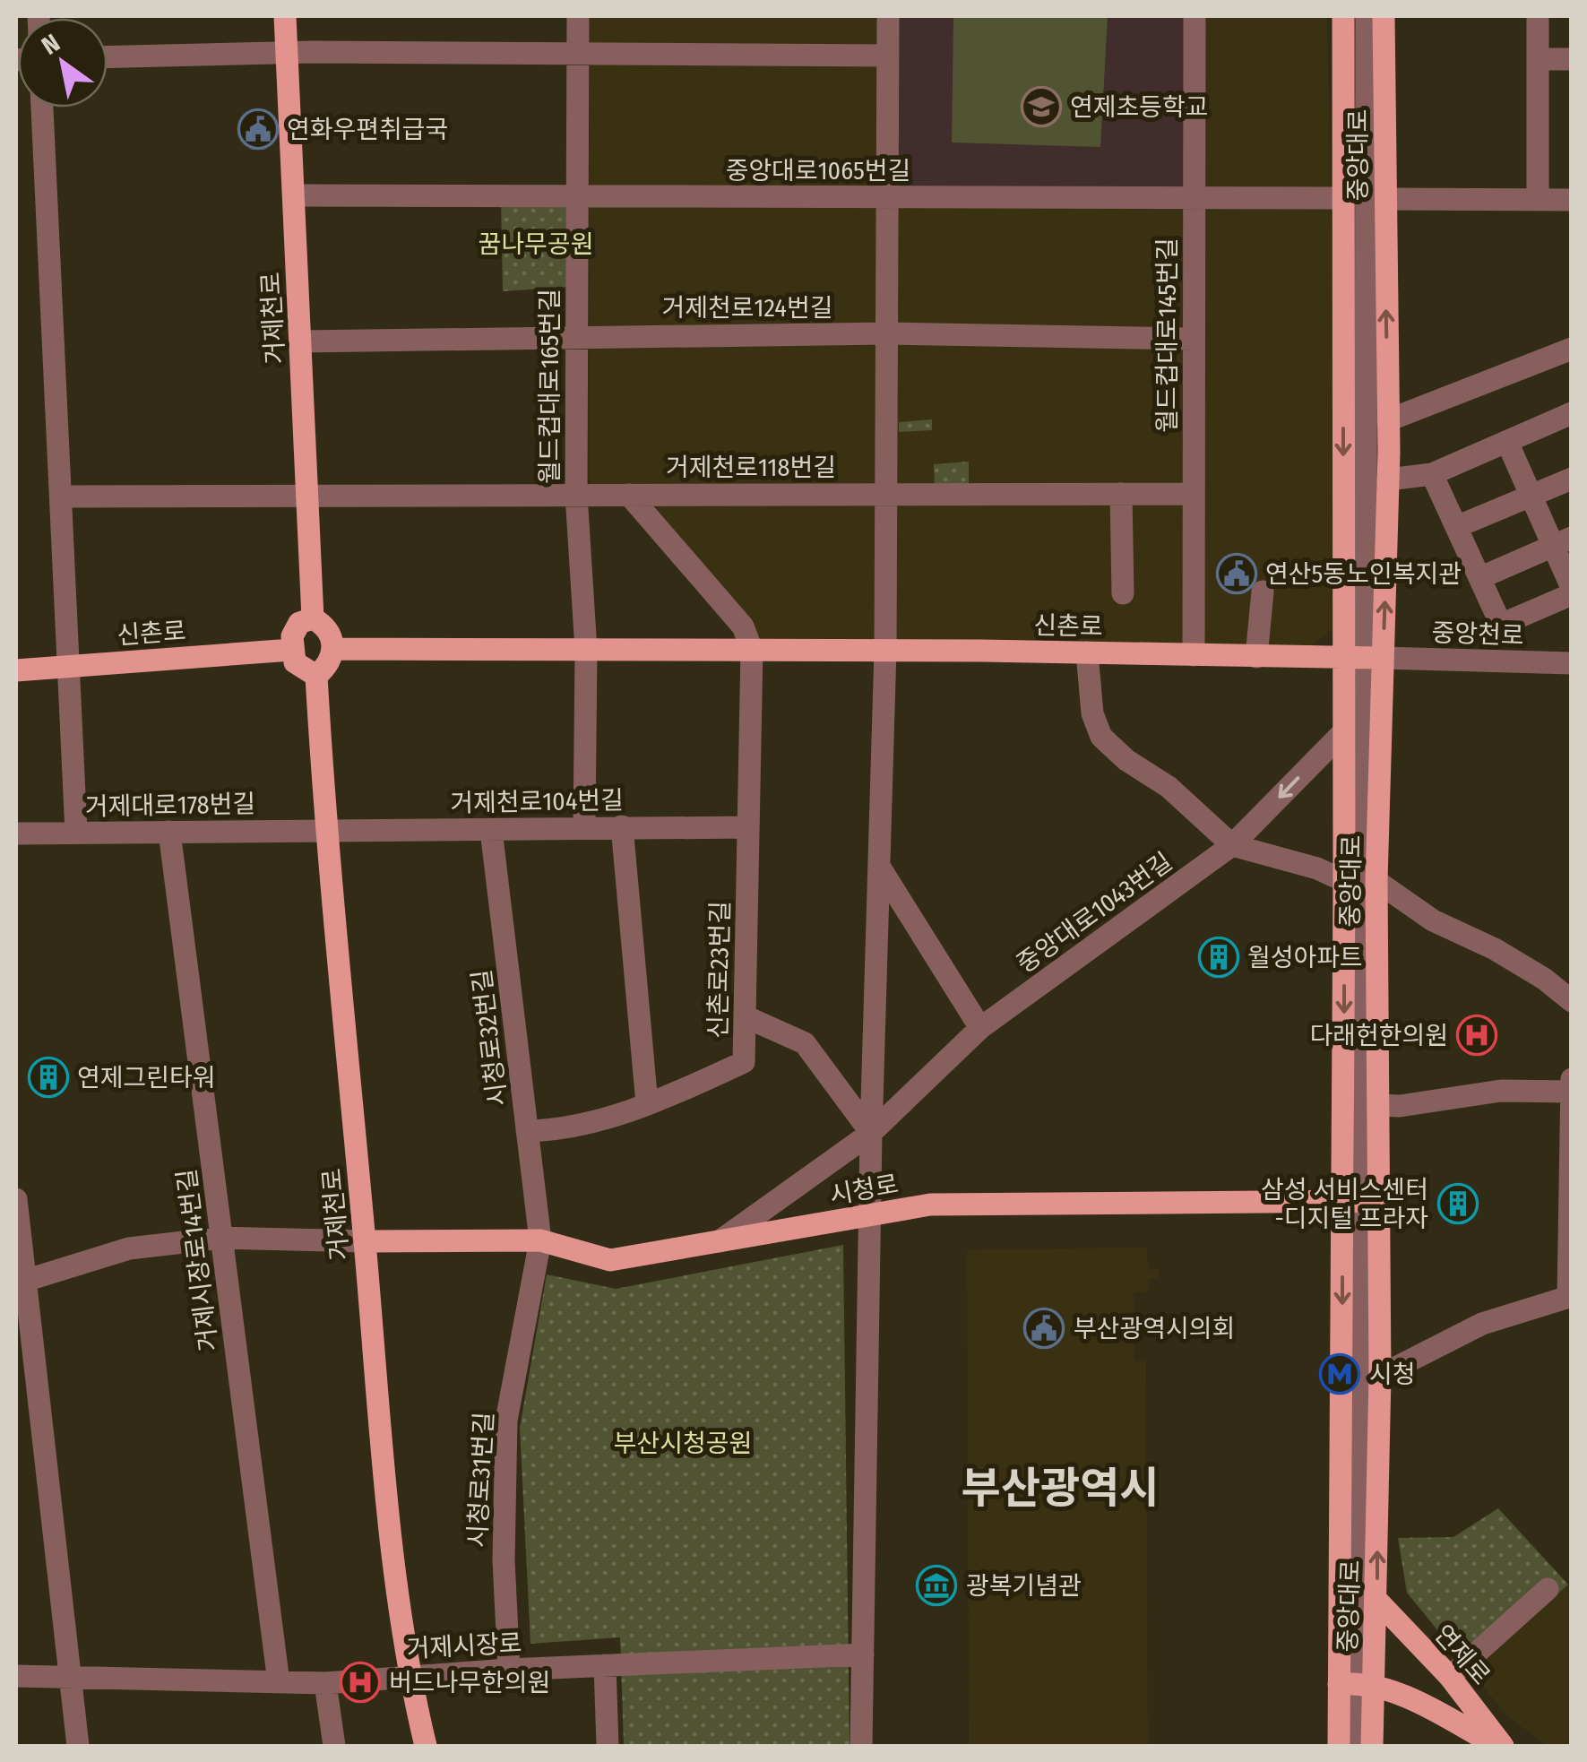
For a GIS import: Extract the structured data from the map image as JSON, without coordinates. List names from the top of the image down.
{
  "streets": {
    "main road": [
      "중앙대로",
      "거제천로",
      "신촌로",
      "시청로",
      "연제로"
    ],
    "street": [
      "중앙대로1065번길",
      "거제천로124번길",
      "월드컵대로145번길",
      "월드컵대로165번길",
      "거제천로118번길",
      "중앙천로",
      "거제천로104번길",
      "거제대로178번길",
      "중앙대로1043번길",
      "신촌로23번길",
      "시청로32번길",
      "거제시장로14번길",
      "시청로31번길",
      "거제시장로"
    ]
  },
  "crossings": [
    ["중앙대로", "중앙대로1065번길"],
    ["중앙대로", "신촌로"],
    ["중앙대로", "중앙천로"],
    ["중앙대로", "중앙대로1043번길"],
    ["중앙대로", "시청로"],
    ["중앙대로", "연제로"],
    ["중앙대로1065번길", "거제천로"],
    ["중앙대로1065번길", "월드컵대로145번길"],
    ["중앙대로1065번길", "월드컵대로165번길"],
    ["거제천로124번길", "거제천로"],
    ["거제천로124번길", "월드컵대로145번길"],
    ["거제천로124번길", "월드컵대로165번길"],
    ["거제천로", "거제천로118번길"],
    ["거제천로", "신촌로"],
    ["거제천로", "거제천로104번길"],
    ["거제천로", "거제대로178번길"],
    ["거제천로", "시청로"],
    ["거제천로", "거제시장로"],
    ["월드컵대로145번길", "거제천로118번길"],
    ["월드컵대로145번길", "신촌로"],
    ["월드컵대로165번길", "거제천로118번길"],
    ["월드컵대로165번길", "신촌로"],
    ["신촌로", "중앙천로"],
    ["신촌로", "신촌로23번길"],
    ["거제천로104번길", "거제대로178번길"],
    ["거제천로104번길", "신촌로23번길"],
    ["거제천로104번길", "시청로32번길"],
    ["거제대로178번길", "거제시장로14번길"],
    ["중앙대로1043번길", "시청로"],
    ["신촌로23번길", "시청로32번길"],
    ["시청로32번길", "시청로"],
    ["시청로32번길", "시청로31번길"],
    ["시청로", "시청로31번길"],
    ["거제시장로14번길", "거제시장로"],
    ["시청로31번길", "거제시장로"]
  ],
  "districts": ["부산광역시"],
  "parks": ["꿈나무공원", "부산시청공원"],
  "places": {
    "school or university": ["연제초등학교"],
    "public building": ["연화우편취급국", "연산5동노인복지관", "부산광역시의회"],
    "building": ["월성아파트", "연제그린타워", "삼성 서비스센터 -디지털 프라자"],
    "hospital": ["다래헌한의원", "버드나무한의원"],
    "metro station": ["시청"],
    "museum": ["광복기념관"]
  },
  "north": "top left"
}
